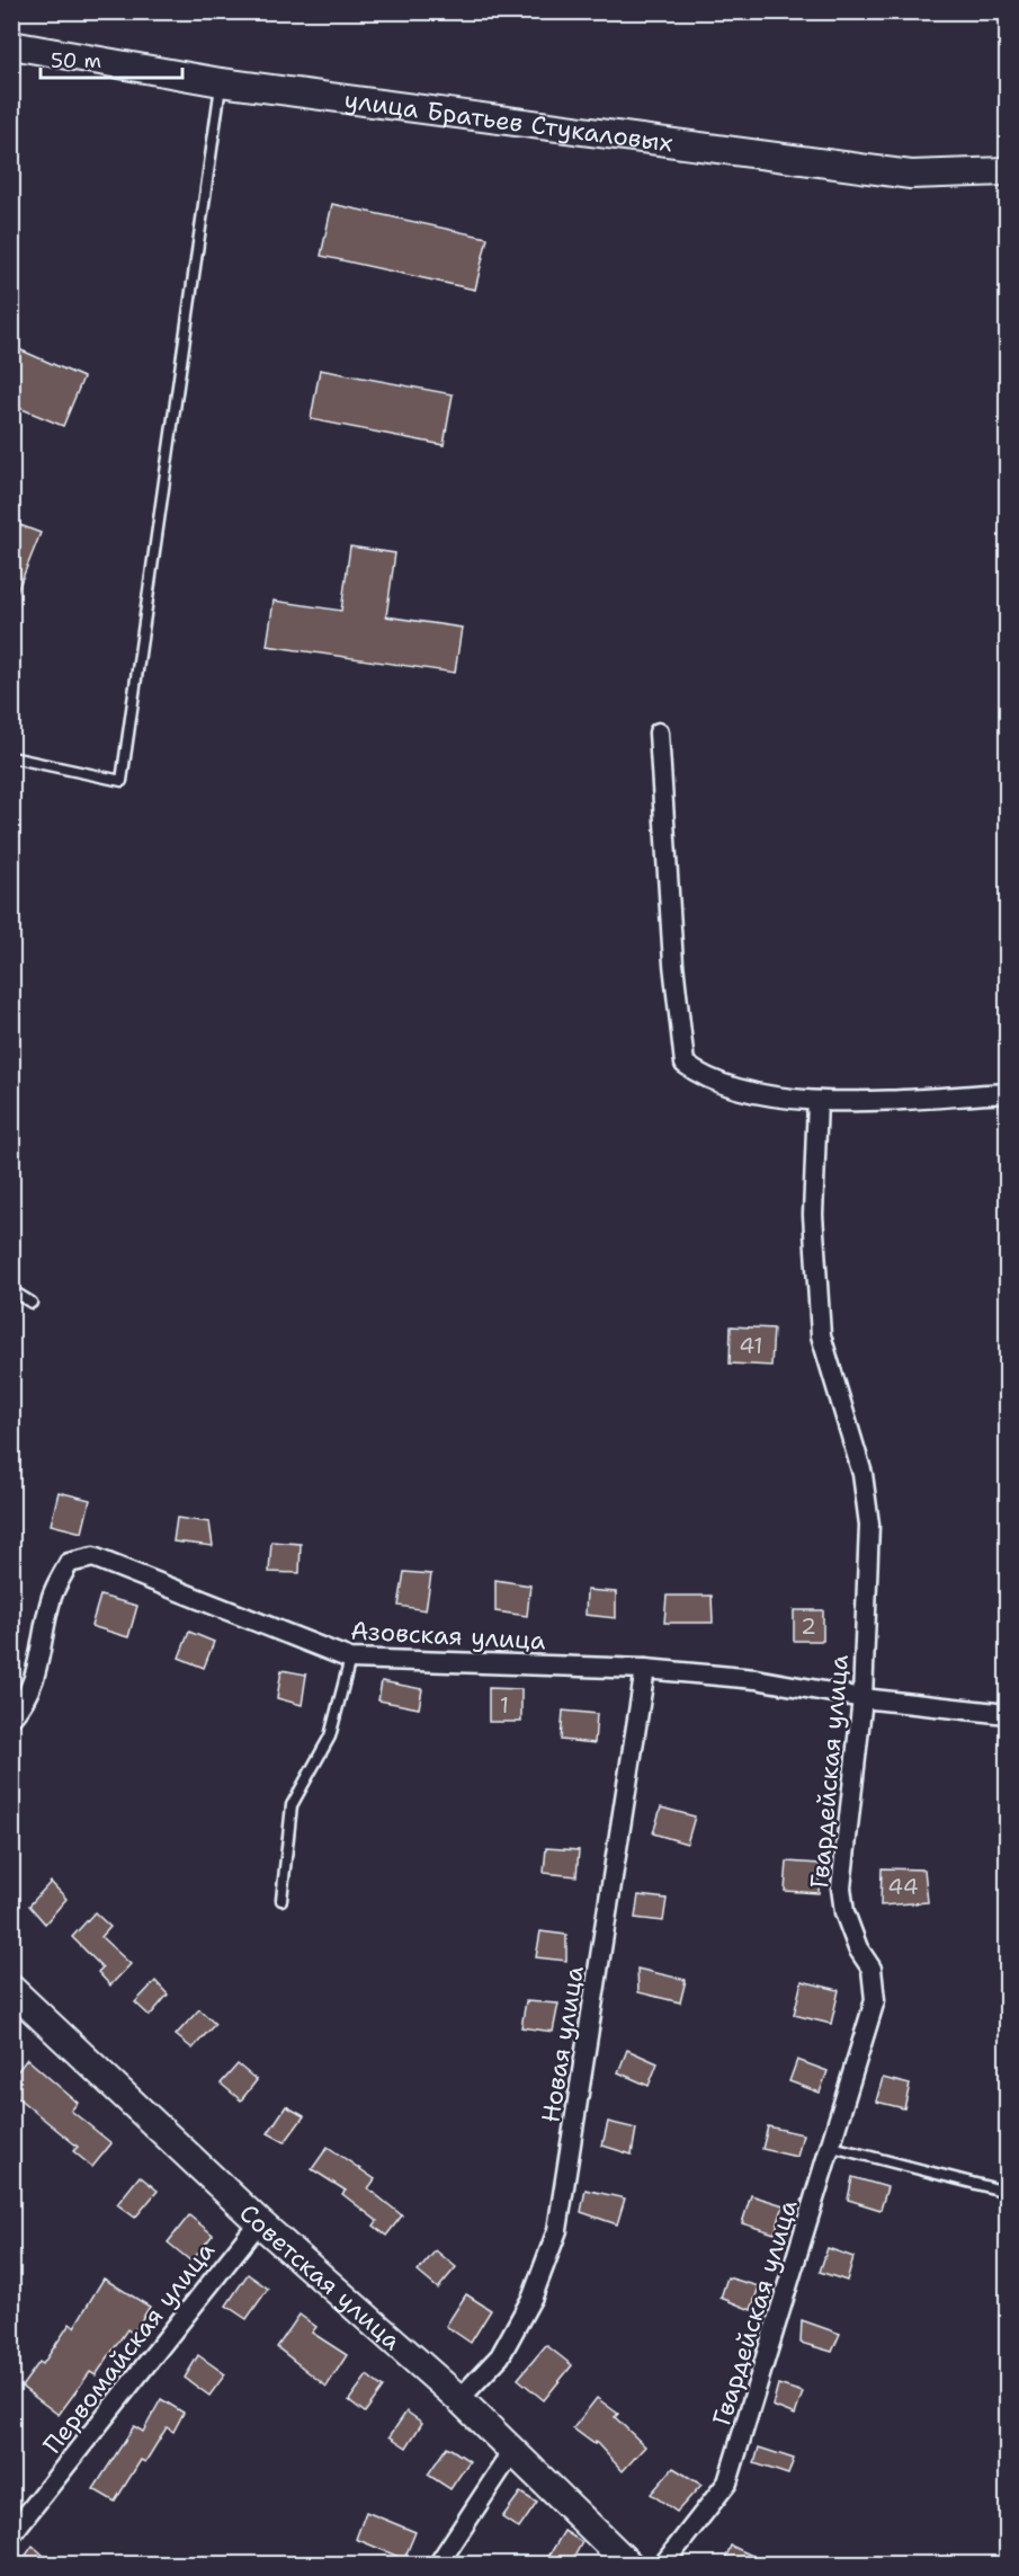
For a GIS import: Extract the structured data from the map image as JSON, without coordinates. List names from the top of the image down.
{
  "streets": {
    "street": [
      "улица Братьев Стукаловых",
      "Азовская улица",
      "Гвардейская улица",
      "Новая улица",
      "Советская улица",
      "Первомайская улица"
    ]
  },
  "crossings": [
    ["Азовская улица", "Гвардейская улица"],
    ["Азовская улица", "Новая улица"],
    ["Новая улица", "Советская улица"],
    ["Советская улица", "Первомайская улица"]
  ],
  "house_numbers": [
    "41",
    "2",
    "1",
    "44"
  ],
  "scale_bar": "50 m"
}
